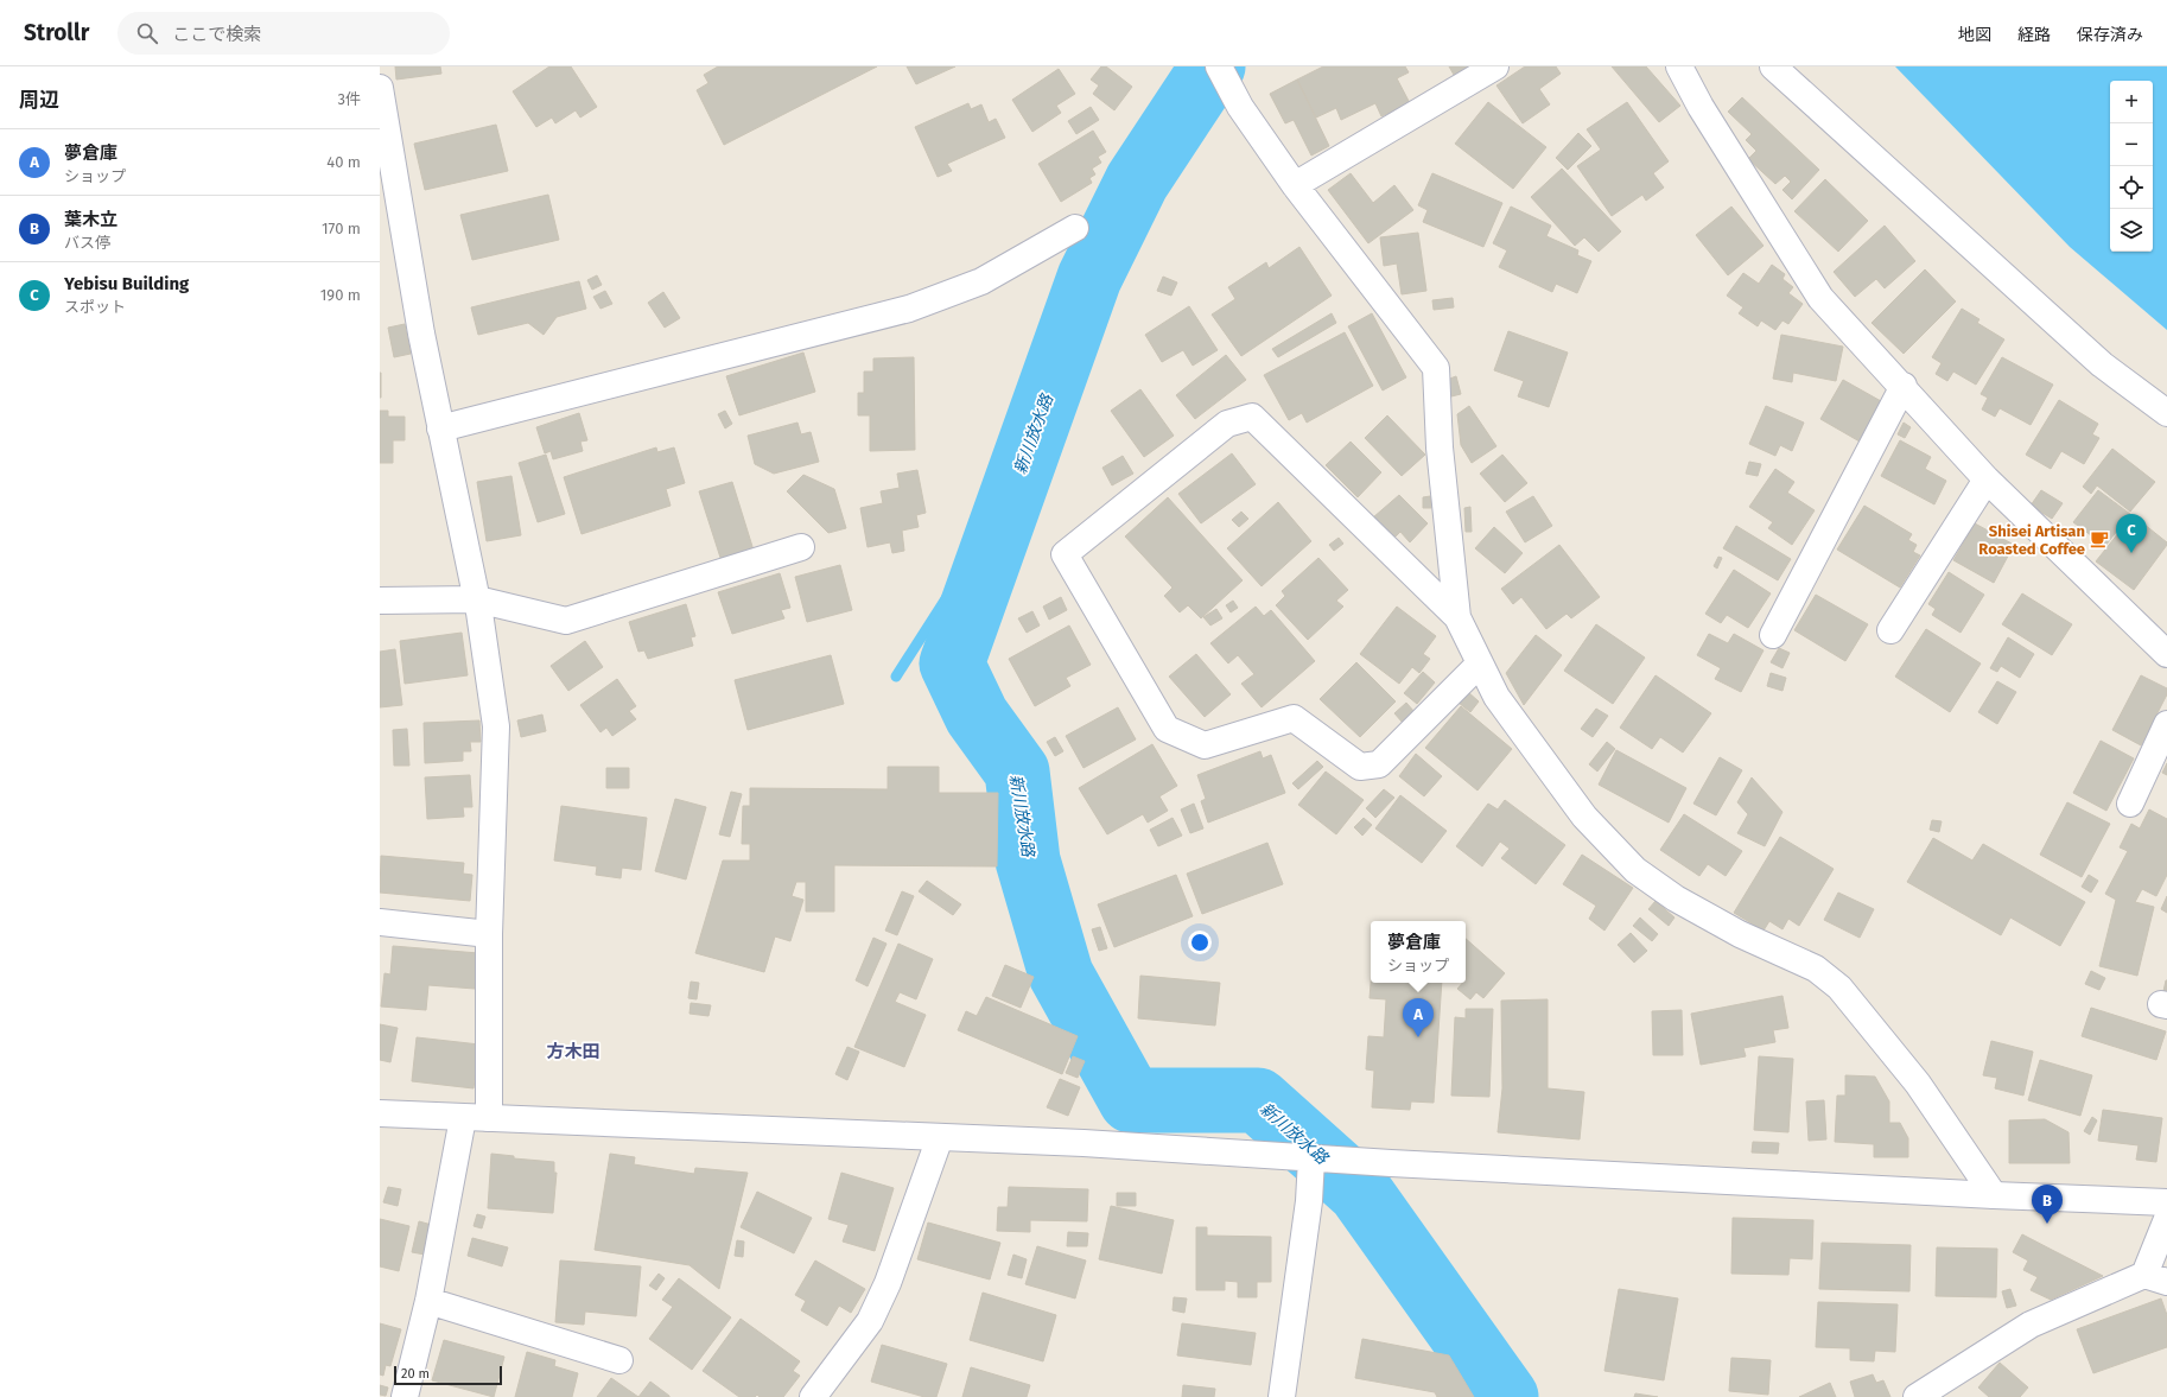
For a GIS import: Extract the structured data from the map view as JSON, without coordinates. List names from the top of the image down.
{
  "districts": ["方木田"],
  "water": ["新川放水路"],
  "places": {
    "cafe": ["Shisei Artisan Roasted Coffee"]
  },
  "scale_bar": "20 m",
  "page": {
    "header": "Strollr",
    "search": "ここで検索",
    "nav": ["地図", "経路", "保存済み"],
    "heading": ["周辺", "3件"],
    "map_buttons": ["+", "−"],
    "list": [
      {
        "mark": "A",
        "name": "夢倉庫",
        "note": "ショップ",
        "value": "40 m"
      },
      {
        "mark": "B",
        "name": "葉木立",
        "note": "バス停",
        "value": "170 m"
      },
      {
        "mark": "C",
        "name": "Yebisu Building",
        "note": "スポット",
        "value": "190 m"
      }
    ],
    "pins": ["C", "A", "B"],
    "popup": ["夢倉庫", "ショップ"],
    "scale": "20 m"
  }
}
